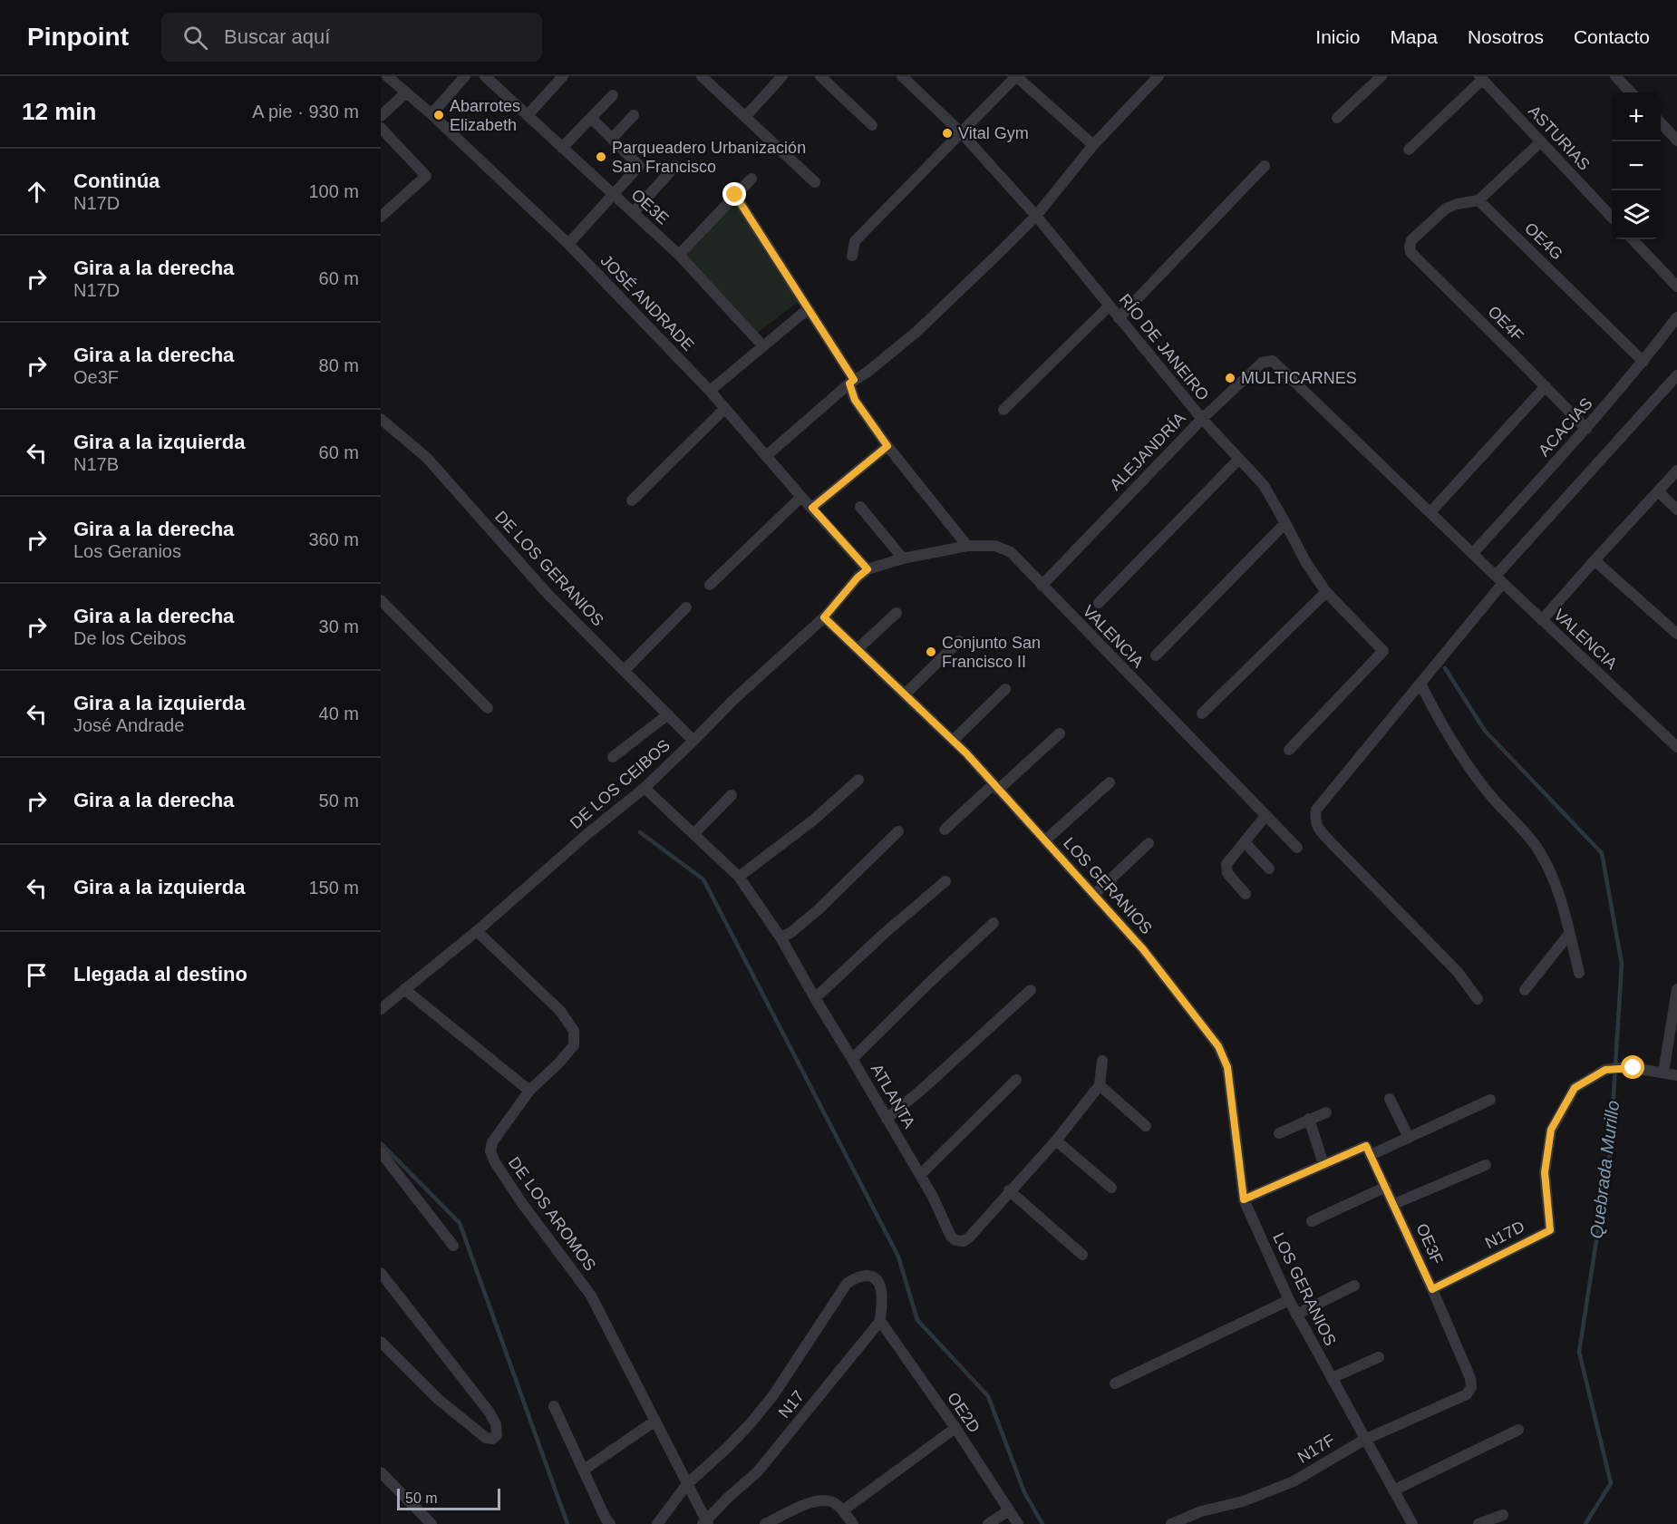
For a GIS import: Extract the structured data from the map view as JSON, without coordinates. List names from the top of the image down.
{
  "streets": {
    "street": [
      "ASTURIAS",
      "OE3E",
      "OE4G",
      "JOSÉ ANDRADE",
      "OE4F",
      "RÍO DE JANEIRO",
      "ACACIAS",
      "ALEJANDRÍA",
      "DE LOS GERANIOS",
      "VALENCIA",
      "DE LOS CEIBOS",
      "LOS GERANIOS",
      "ATLANTA",
      "DE LOS AROMOS",
      "N17D",
      "OE3F",
      "N17",
      "OE2D",
      "N17F"
    ]
  },
  "crossings": [
    ["OE4G", "OE4F"],
    ["OE4G", "ACACIAS"],
    ["JOSÉ ANDRADE", "VALENCIA"],
    ["JOSÉ ANDRADE", "DE LOS CEIBOS"],
    ["OE4F", "ACACIAS"],
    ["RÍO DE JANEIRO", "ALEJANDRÍA"],
    ["ACACIAS", "ALEJANDRÍA"],
    ["ACACIAS", "VALENCIA"],
    ["ALEJANDRÍA", "VALENCIA"],
    ["DE LOS GERANIOS", "DE LOS CEIBOS"],
    ["VALENCIA", "DE LOS CEIBOS"],
    ["DE LOS CEIBOS", "LOS GERANIOS"],
    ["DE LOS CEIBOS", "ATLANTA"],
    ["DE LOS CEIBOS", "DE LOS AROMOS"],
    ["LOS GERANIOS", "N17F"],
    ["DE LOS AROMOS", "N17"],
    ["N17D", "OE3F"],
    ["OE3F", "N17F"],
    ["N17", "OE2D"]
  ],
  "water": ["Quebrada Murillo"],
  "places": [
    "Abarrotes Elizabeth",
    "Vital Gym",
    "Parqueadero Urbanización San Francisco",
    "MULTICARNES",
    "Conjunto San Francisco II"
  ],
  "scale_bar": "50 m",
  "page": {
    "header": "Pinpoint",
    "search": "Buscar aquí",
    "nav": [
      "Inicio",
      "Mapa",
      "Nosotros",
      "Contacto"
    ],
    "heading": ["12 min", "A pie · 930 m"],
    "map_buttons": ["+", "−"],
    "list": [
      ["Continúa", "N17D", "100 m"],
      ["Gira a la derecha", "N17D", "60 m"],
      ["Gira a la derecha", "Oe3F", "80 m"],
      ["Gira a la izquierda", "N17B", "60 m"],
      ["Gira a la derecha", "Los Geranios", "360 m"],
      ["Gira a la derecha", "De los Ceibos", "30 m"],
      ["Gira a la izquierda", "José Andrade", "40 m"],
      ["Gira a la derecha", "50 m"],
      ["Gira a la izquierda", "150 m"],
      "Llegada al destino"
    ],
    "scale": "50 m"
  }
}
